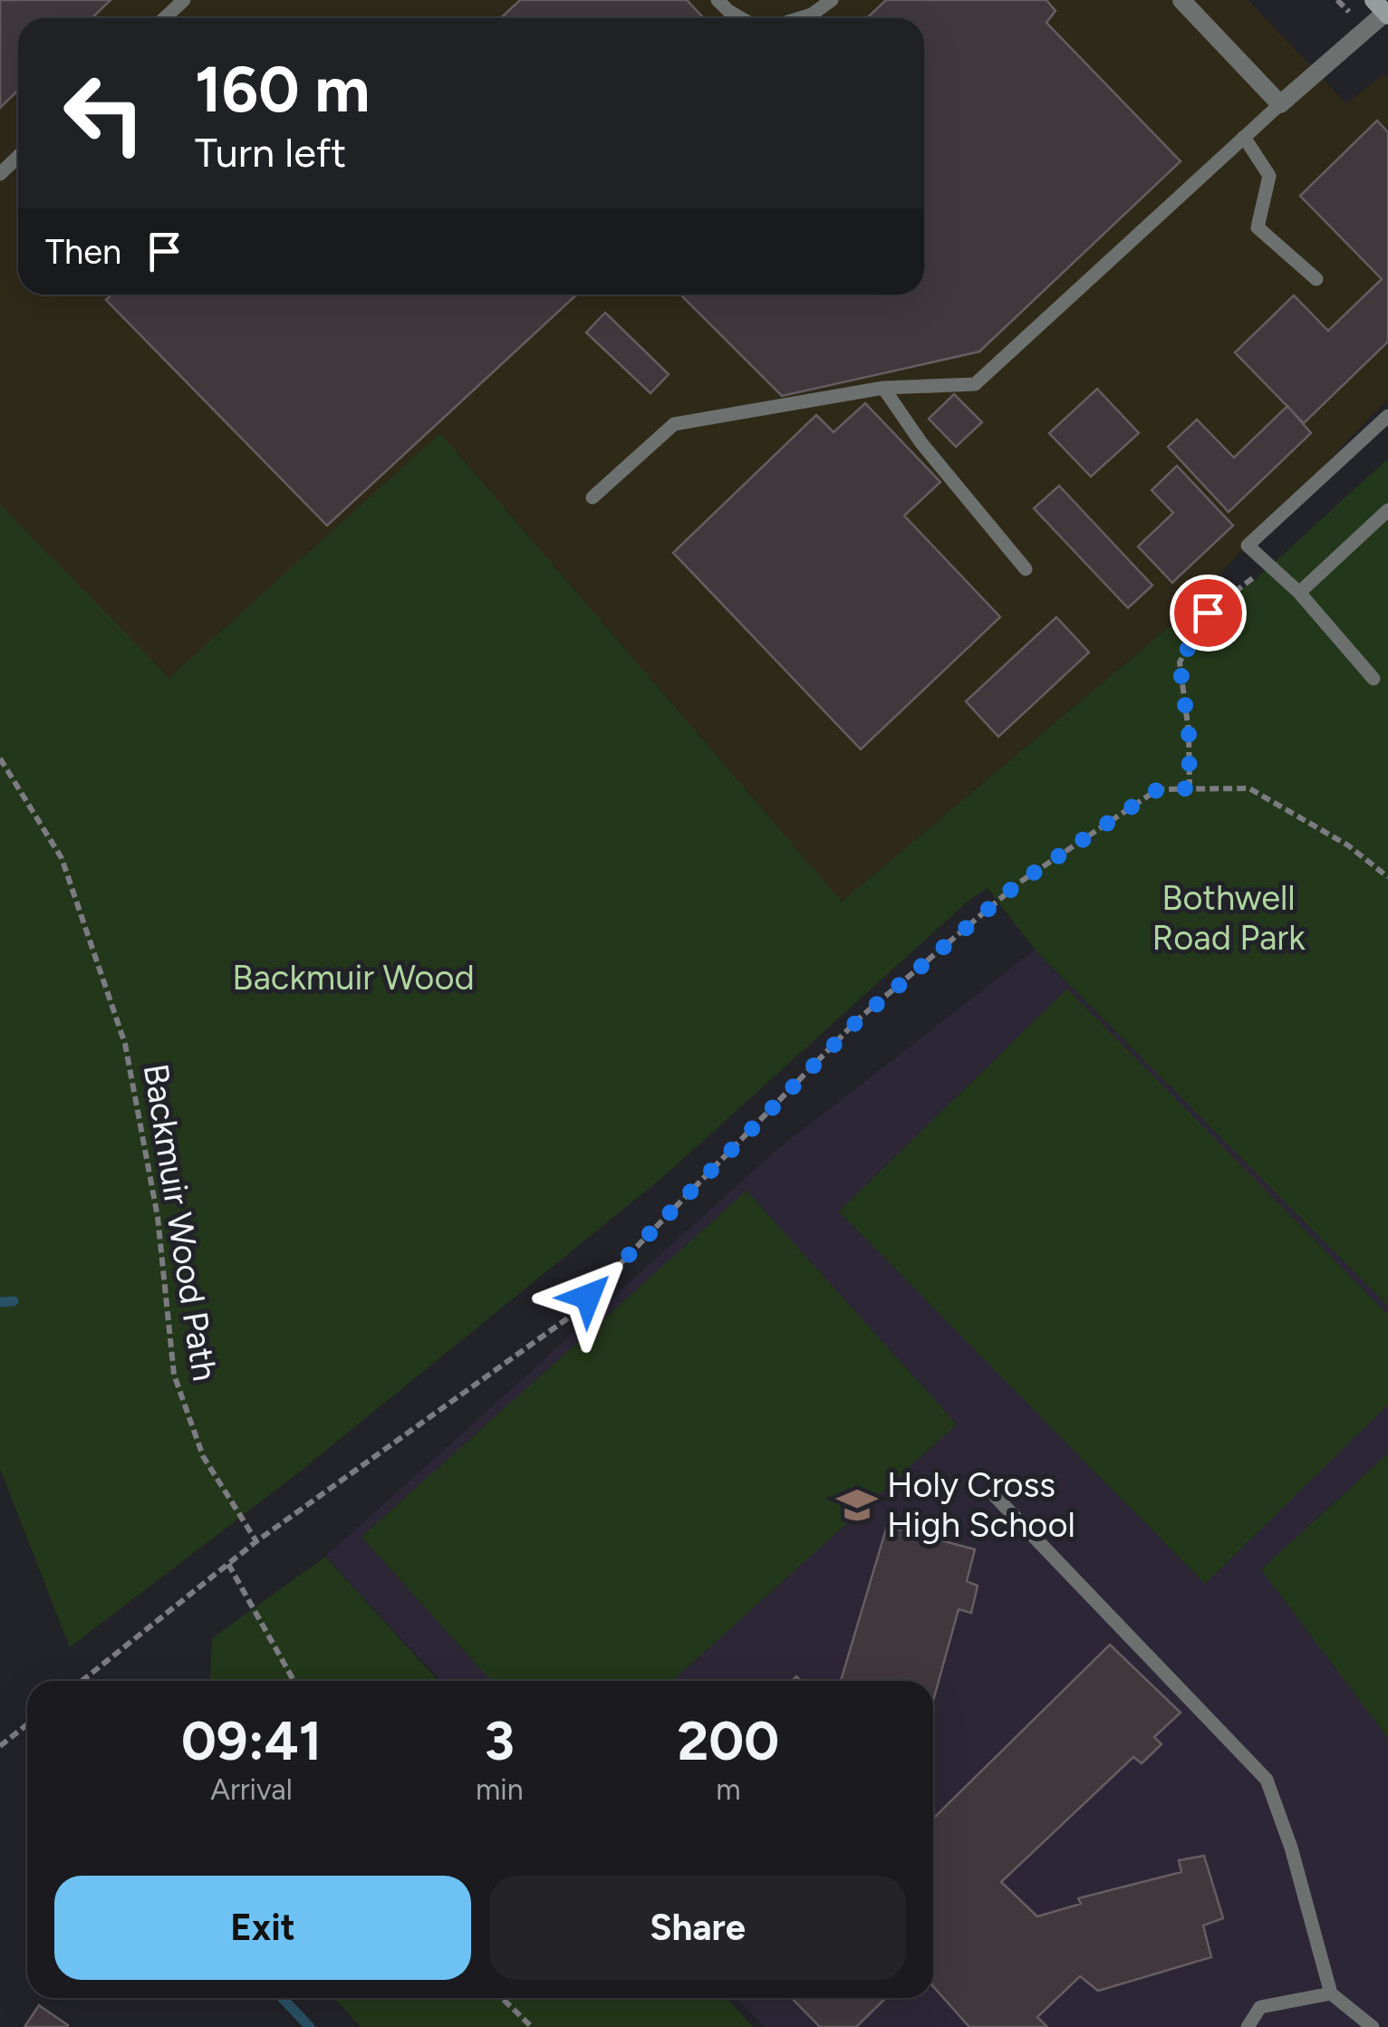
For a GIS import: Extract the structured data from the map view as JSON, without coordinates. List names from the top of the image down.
{
  "streets": {
    "path": ["Backmuir Wood Path"]
  },
  "parks": ["Bothwell Road Park", "Backmuir Wood"],
  "places": {
    "school or university": ["Holy Cross High School"]
  },
  "page": {
    "turn": ["160 m", "Turn left"],
    "then": "Then",
    "eta": [
      "09:41",
      "Arrival",
      "3",
      "min",
      "200",
      "m"
    ],
    "buttons": ["Exit", "Share"]
  }
}
